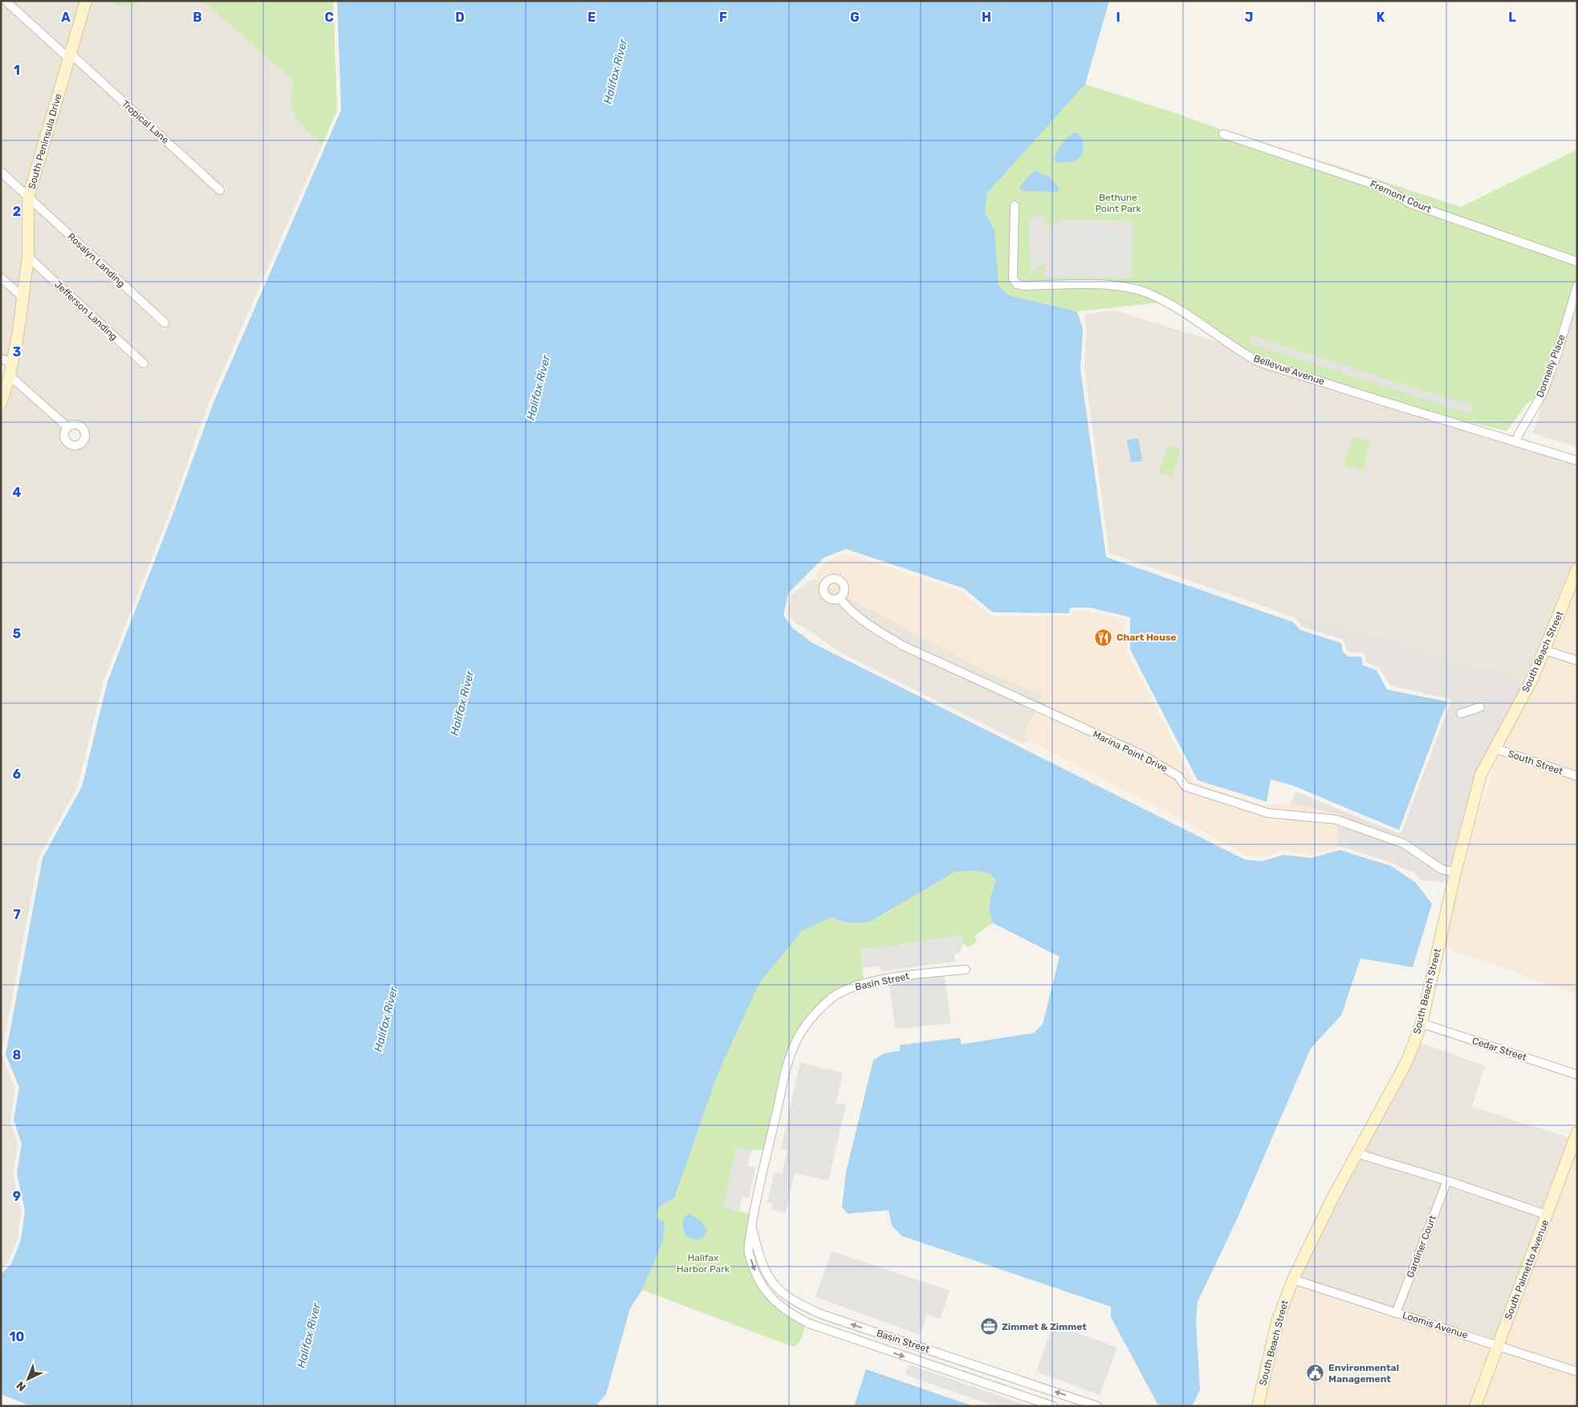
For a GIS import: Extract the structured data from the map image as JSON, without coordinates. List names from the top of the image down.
{
  "streets": {
    "street": [
      "Tropical Lane",
      "South Peninsula Drive",
      "Fremont Court",
      "Rosalyn Landing",
      "Jefferson Landing",
      "Donnelly Place",
      "Bellevue Avenue",
      "South Beach Street",
      "Marina Point Drive",
      "South Street",
      "Basin Street",
      "Cedar Street",
      "Gardiner Court",
      "South Palmetto Avenue",
      "Loomis Avenue"
    ]
  },
  "crossings": [
    ["Tropical Lane", "South Peninsula Drive"],
    ["South Peninsula Drive", "Rosalyn Landing"],
    ["South Peninsula Drive", "Jefferson Landing"],
    ["Donnelly Place", "Bellevue Avenue"],
    ["South Beach Street", "Marina Point Drive"],
    ["South Beach Street", "South Street"],
    ["South Beach Street", "Cedar Street"],
    ["South Beach Street", "Loomis Avenue"],
    ["Gardiner Court", "Loomis Avenue"],
    ["South Palmetto Avenue", "Loomis Avenue"]
  ],
  "water": ["Halifax River"],
  "parks": ["Bethune Point Park", "Halifax Harbor Park"],
  "places": {
    "restaurant": ["Chart House"],
    "office": ["Zimmet & Zimmet"],
    "public building": ["Environmental Management"]
  },
  "north": "bottom left",
  "grid": {
    "columns": [
      "A",
      "B",
      "C",
      "D",
      "E",
      "F",
      "G",
      "H",
      "I",
      "J",
      "K",
      "L"
    ],
    "rows": [
      "1",
      "2",
      "3",
      "4",
      "5",
      "6",
      "7",
      "8",
      "9",
      "10"
    ]
  }
}
